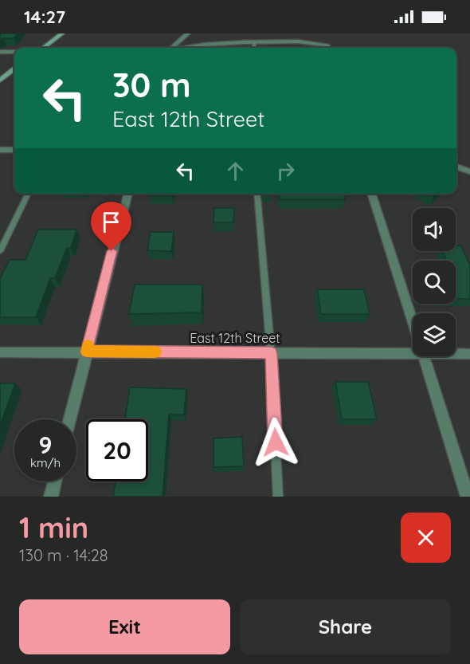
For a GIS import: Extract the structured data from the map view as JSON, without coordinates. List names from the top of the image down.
{
  "streets": {
    "street": ["East 12th Street"]
  },
  "page": {
    "status": "14:27",
    "turn": ["30 m", "East 12th Street"],
    "speed": "9 km/h",
    "limit": "20",
    "heading": ["1 min", "130 m · 14:28"],
    "buttons": ["Exit", "Share"]
  }
}
